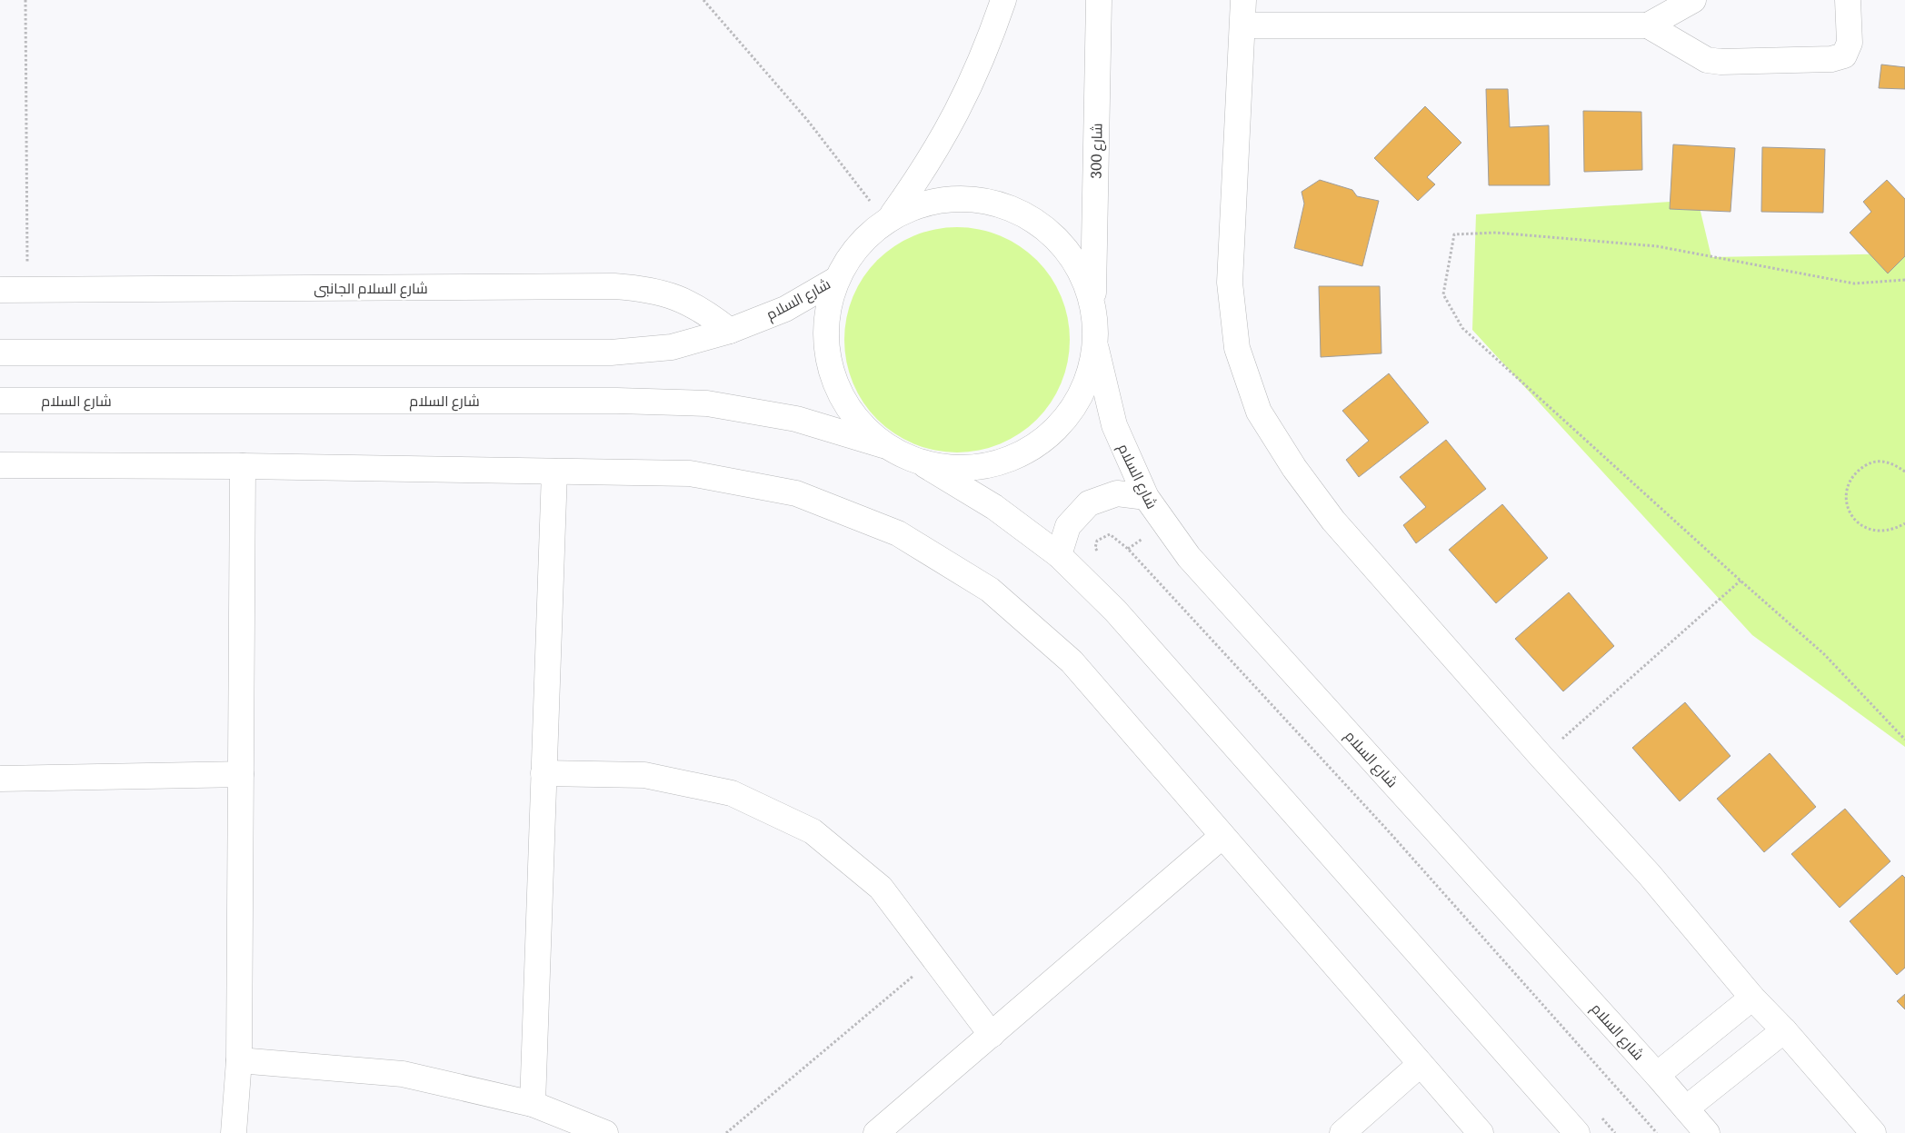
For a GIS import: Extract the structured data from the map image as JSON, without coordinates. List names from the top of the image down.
{
  "streets": {
    "street": ["شارع 300", "شارع السلام الجانبى", "شارع السلام"]
  },
  "crossings": [
    ["شارع السلام الجانبى", "شارع السلام"]
  ]
}
